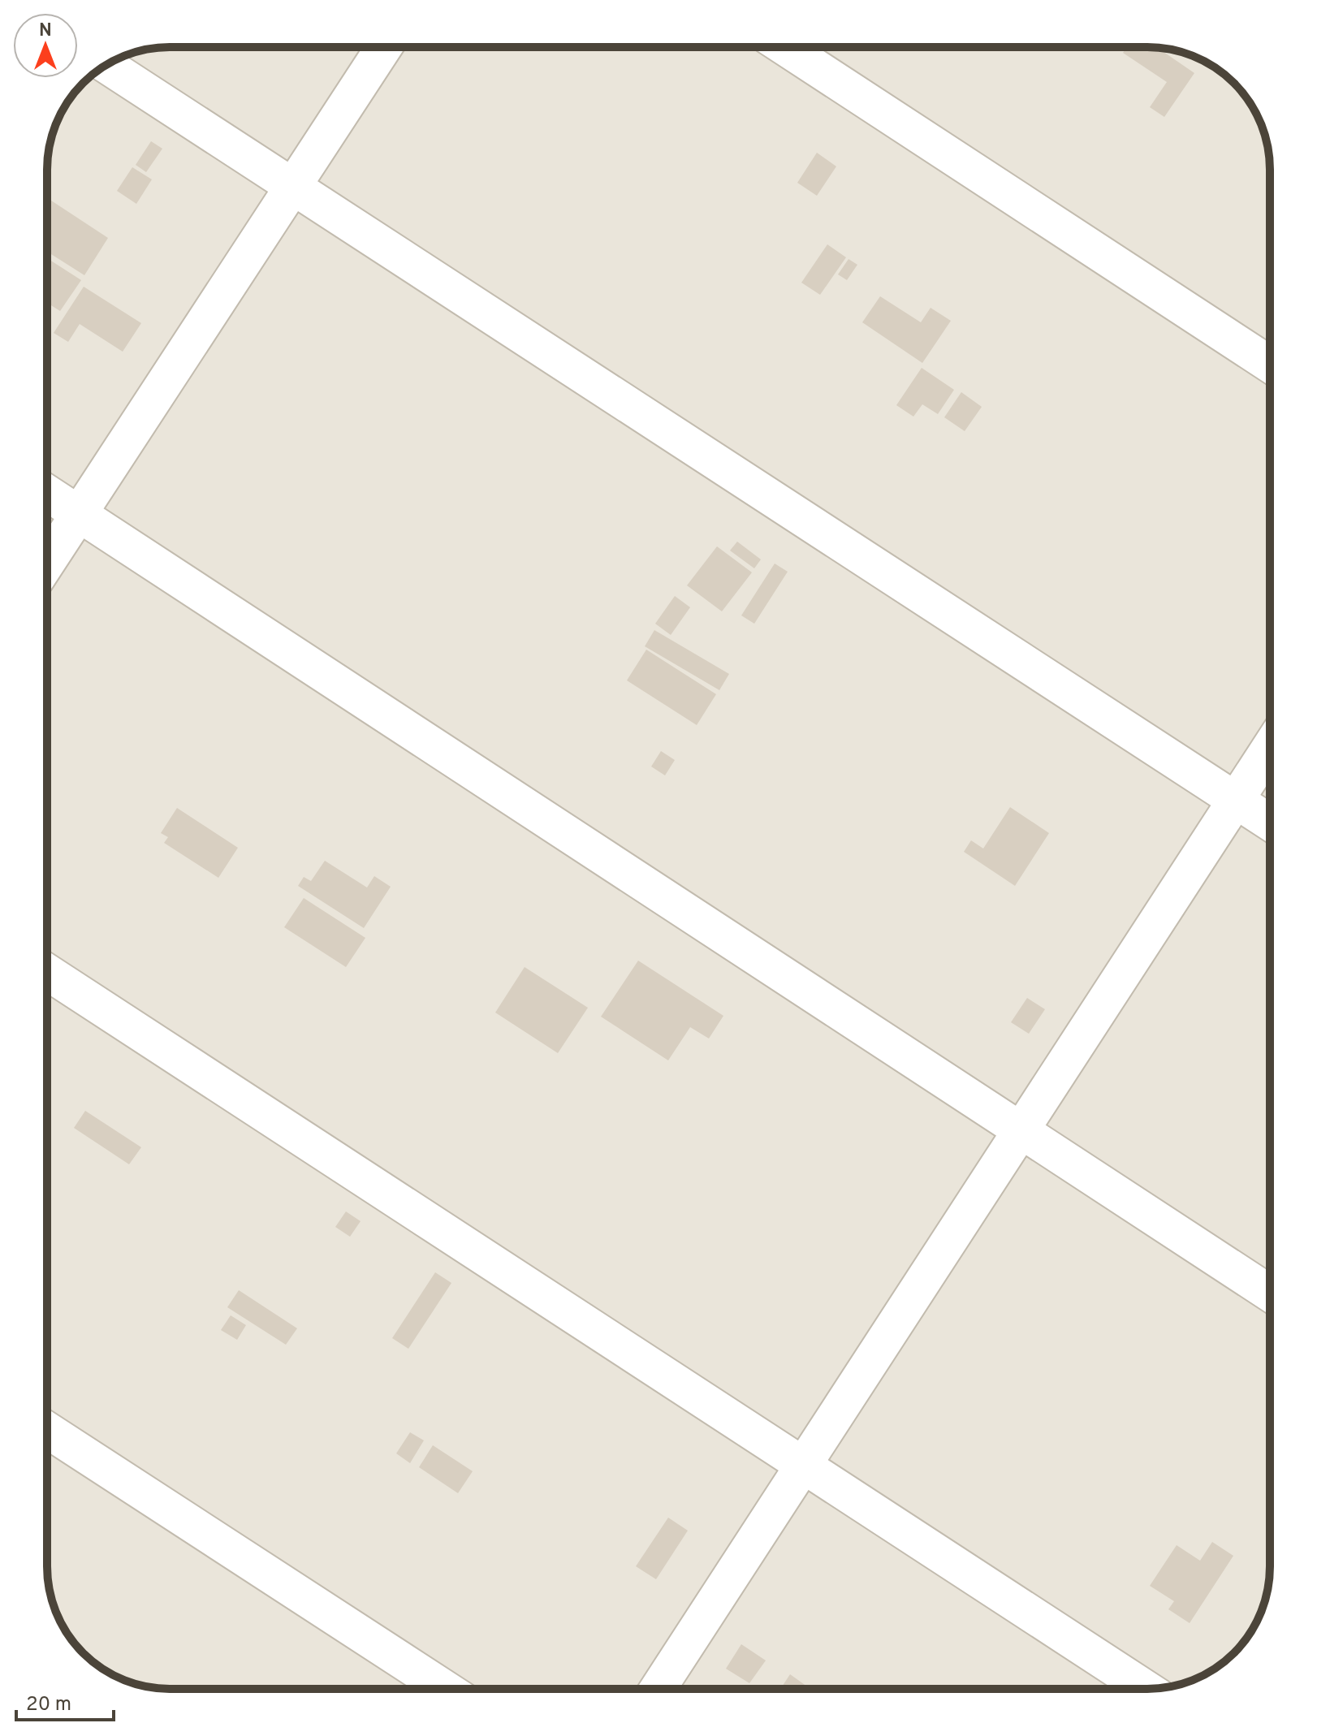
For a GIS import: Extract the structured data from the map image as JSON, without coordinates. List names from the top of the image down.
{
  "scale_bar": "20 m",
  "north": "top"
}
